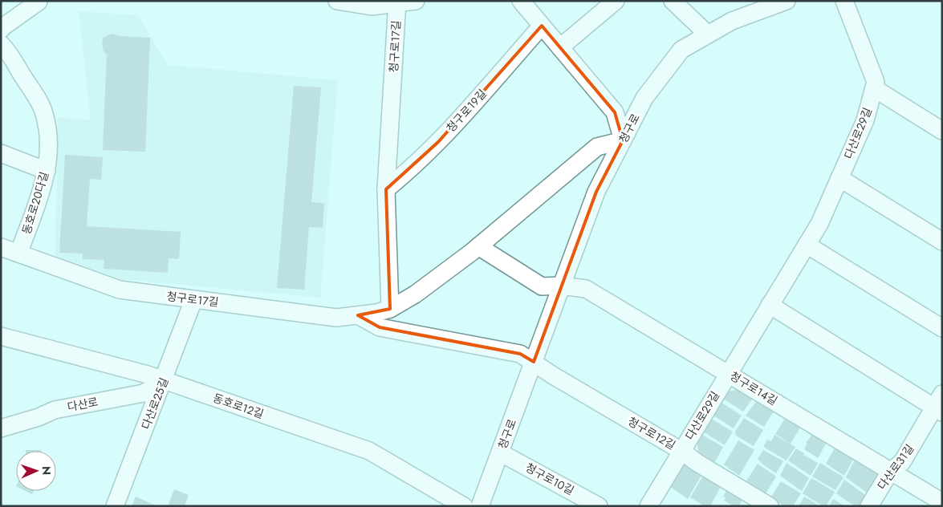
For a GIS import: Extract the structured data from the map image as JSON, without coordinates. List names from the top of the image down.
{
  "streets": {
    "street": [
      "청구로17길",
      "청구로19길",
      "청구로",
      "다산로29길",
      "동호로20다길",
      "청구로14길",
      "다산로25길",
      "다산로",
      "동호로12길",
      "청구로12길",
      "다산로31길",
      "청구로10길"
    ]
  },
  "crossings": [
    ["청구로17길", "청구로19길"],
    ["청구로17길", "청구로"],
    ["청구로17길", "동호로20다길"],
    ["청구로17길", "다산로25길"],
    ["청구로", "청구로14길"],
    ["청구로", "청구로12길"],
    ["청구로", "청구로10길"],
    ["다산로29길", "청구로14길"],
    ["다산로29길", "청구로12길"],
    ["청구로14길", "다산로31길"],
    ["다산로25길", "다산로"],
    ["다산로25길", "동호로12길"],
    ["다산로", "동호로12길"]
  ],
  "north": "right"
}
